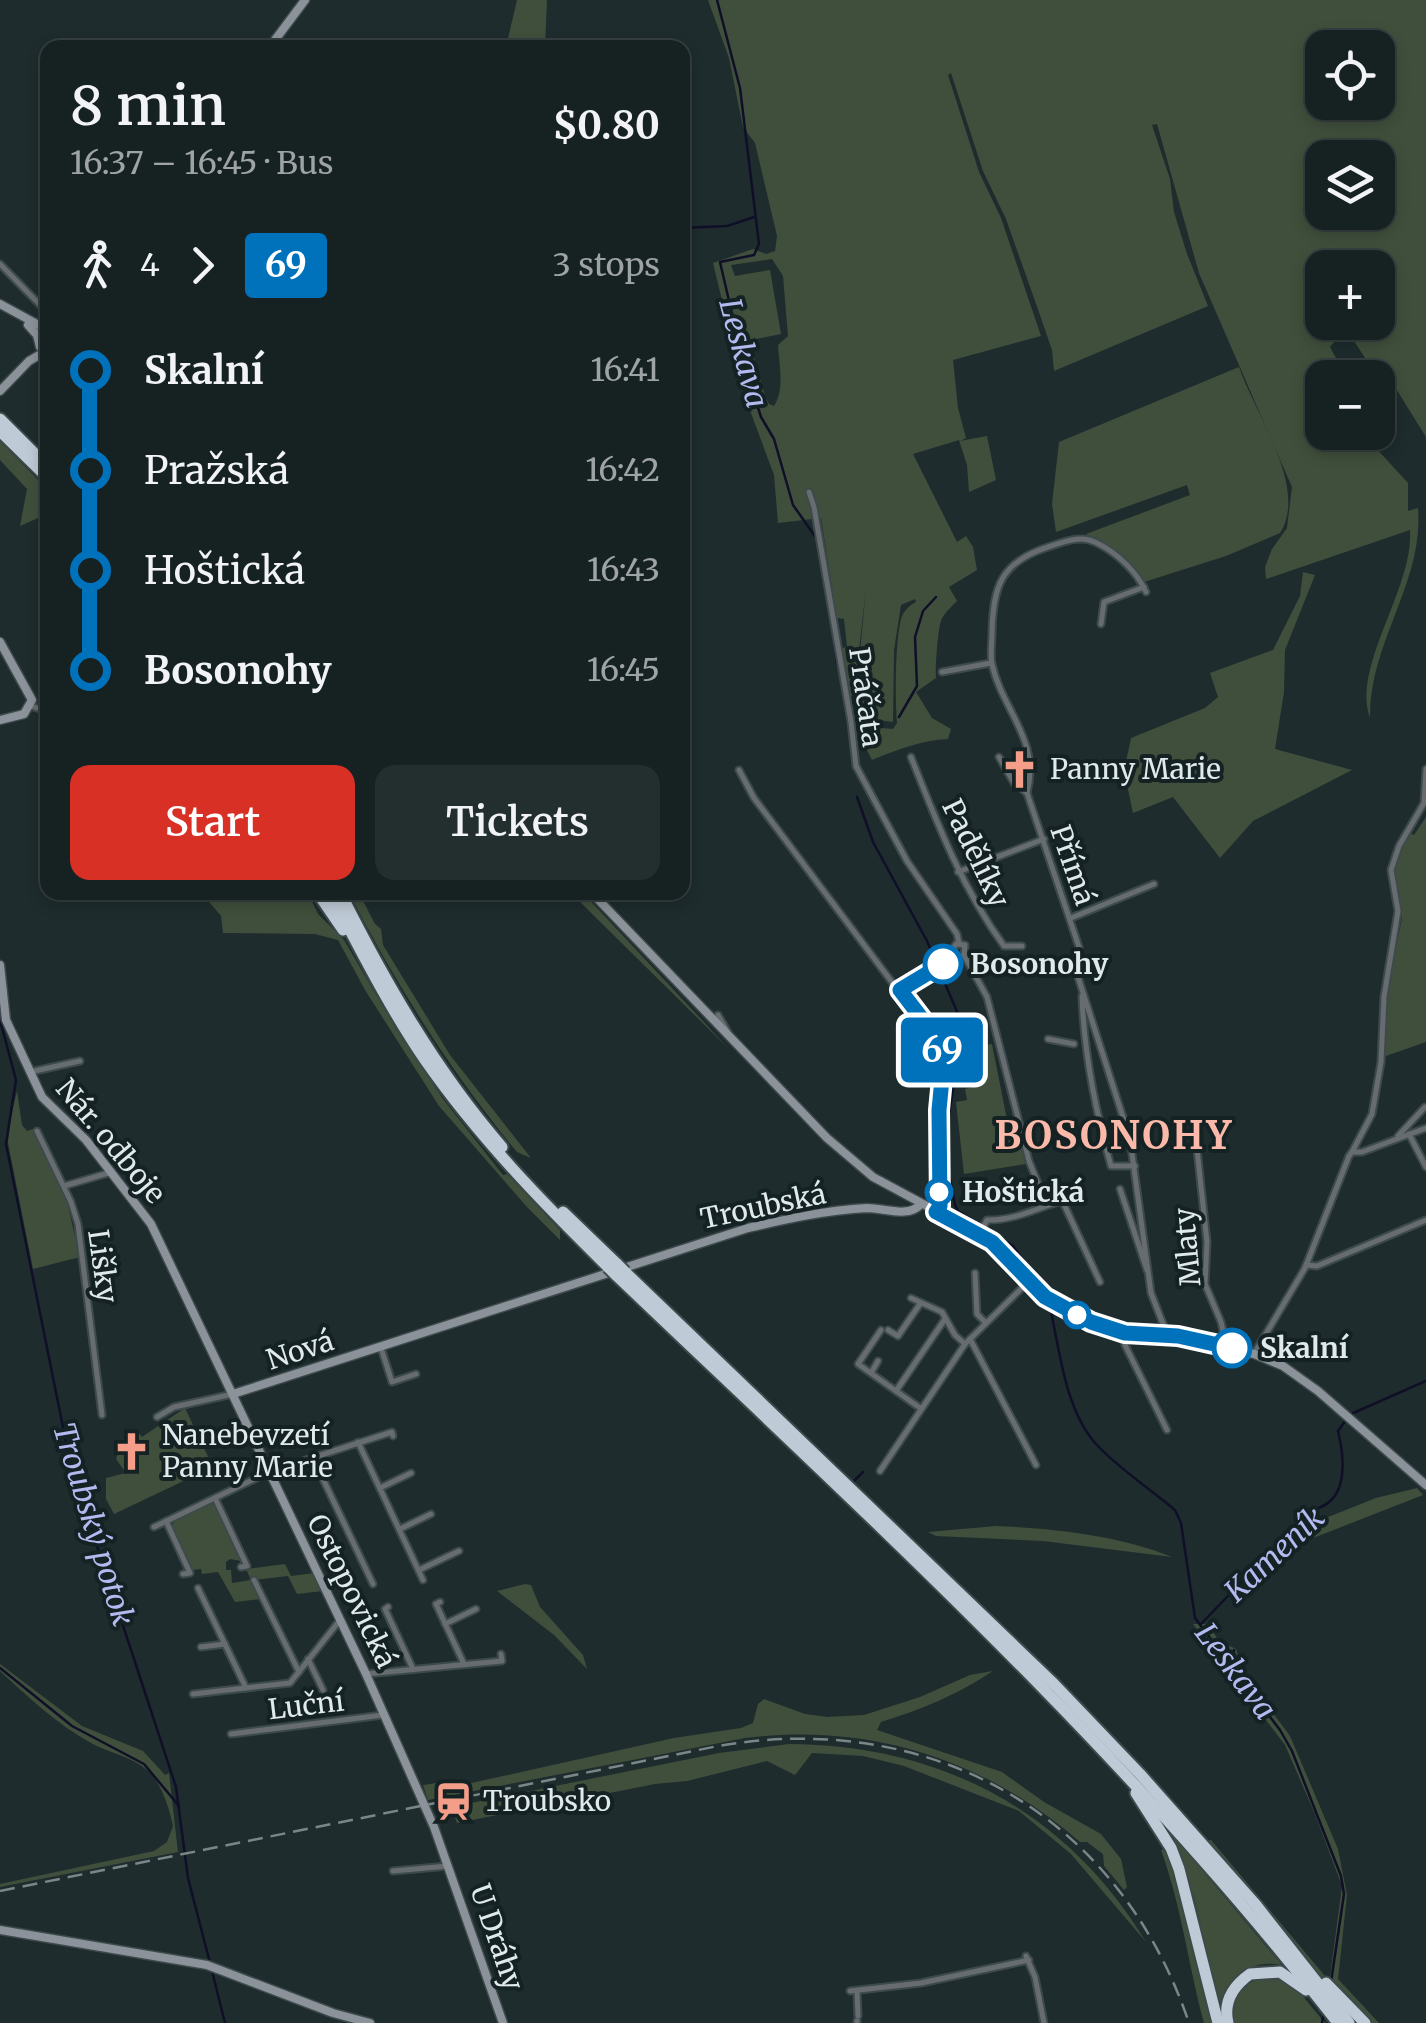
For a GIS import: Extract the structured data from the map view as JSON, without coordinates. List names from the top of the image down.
{
  "streets": {
    "street": [
      "Práčata",
      "Padělíky",
      "Přímá",
      "Nár. odboje",
      "Troubská",
      "Mlaty",
      "Lišky",
      "Nová",
      "Ostopovická",
      "Luční",
      "U Dráhy"
    ]
  },
  "crossings": [
    ["Nár. odboje", "Nová"],
    ["Nár. odboje", "Ostopovická"],
    ["Troubská", "Nová"],
    ["Nová", "Ostopovická"],
    ["Ostopovická", "Luční"],
    ["Ostopovická", "U Dráhy"]
  ],
  "districts": ["BOSONOHY"],
  "water": ["Leskava", "Troubský potok", "Kameník"],
  "places": {
    "church": ["Panny Marie", "Nanebevzetí Panny Marie"],
    "other": ["Bosonohy", "Hoštická", "Skalní"],
    "station": ["Troubsko"]
  },
  "lines": ["bus line 69"],
  "page": {
    "on_map": "69",
    "map_buttons": ["+", "−"],
    "heading": ["8 min", "16:37 – 16:45 · Bus", "$0.80"],
    "legs": ["4", "69", "3 stops"],
    "list": [
      {
        "name": "Skalní",
        "value": "16:41"
      },
      {
        "name": "Pražská",
        "value": "16:42"
      },
      {
        "name": "Hoštická",
        "value": "16:43"
      },
      {
        "name": "Bosonohy",
        "value": "16:45"
      }
    ],
    "buttons": ["Start", "Tickets"]
  }
}
